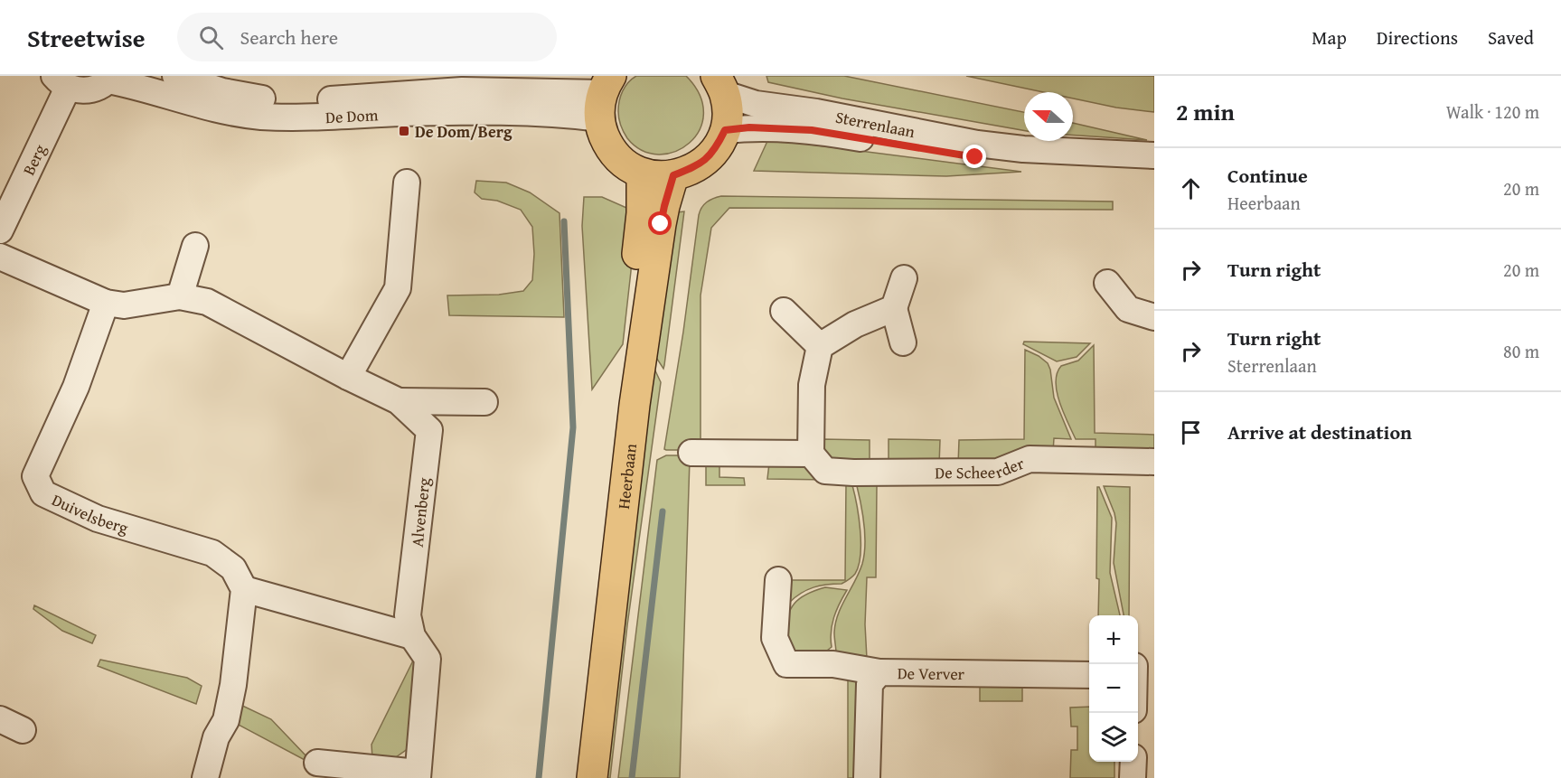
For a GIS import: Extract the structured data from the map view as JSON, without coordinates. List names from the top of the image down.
{
  "streets": {
    "main road": ["Heerbaan"],
    "street": [
      "De Dom",
      "Sterrenlaan",
      "Berg",
      "De Scheerder",
      "Duivelsberg",
      "Alvenberg",
      "De Verver"
    ]
  },
  "crossings": [
    ["Duivelsberg", "Alvenberg"]
  ],
  "places": {
    "transit": ["De Dom/Berg"]
  },
  "north": "left",
  "page": {
    "header": "Streetwise",
    "search": "Search here",
    "nav": ["Map", "Directions", "Saved"],
    "heading": ["2 min", "Walk · 120 m"],
    "list": [
      ["Continue", "Heerbaan", "20 m"],
      ["Turn right", "20 m"],
      ["Turn right", "Sterrenlaan", "80 m"],
      "Arrive at destination"
    ],
    "map_buttons": ["+", "−"]
  }
}
